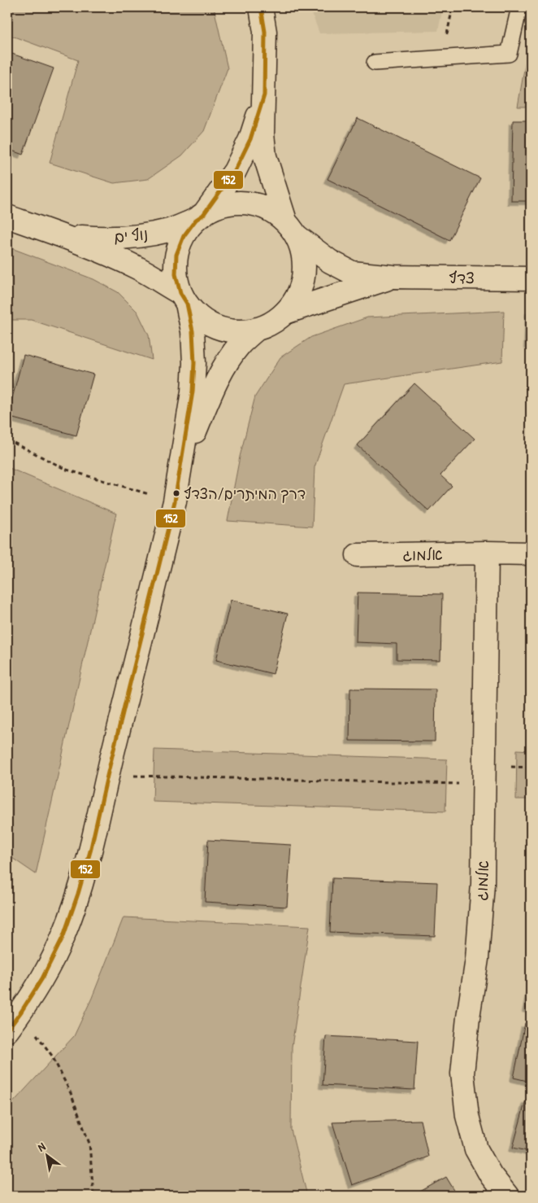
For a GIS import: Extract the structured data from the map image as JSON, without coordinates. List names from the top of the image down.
{
  "streets": {
    "street": ["נוף ים", "צדף", "אלמוג"]
  },
  "crossings": [
    ["נוף ים", "צדף"]
  ],
  "places": ["דרך המיתרים/הצדף"],
  "lines": ["transit line 152"],
  "north": "top left"
}
